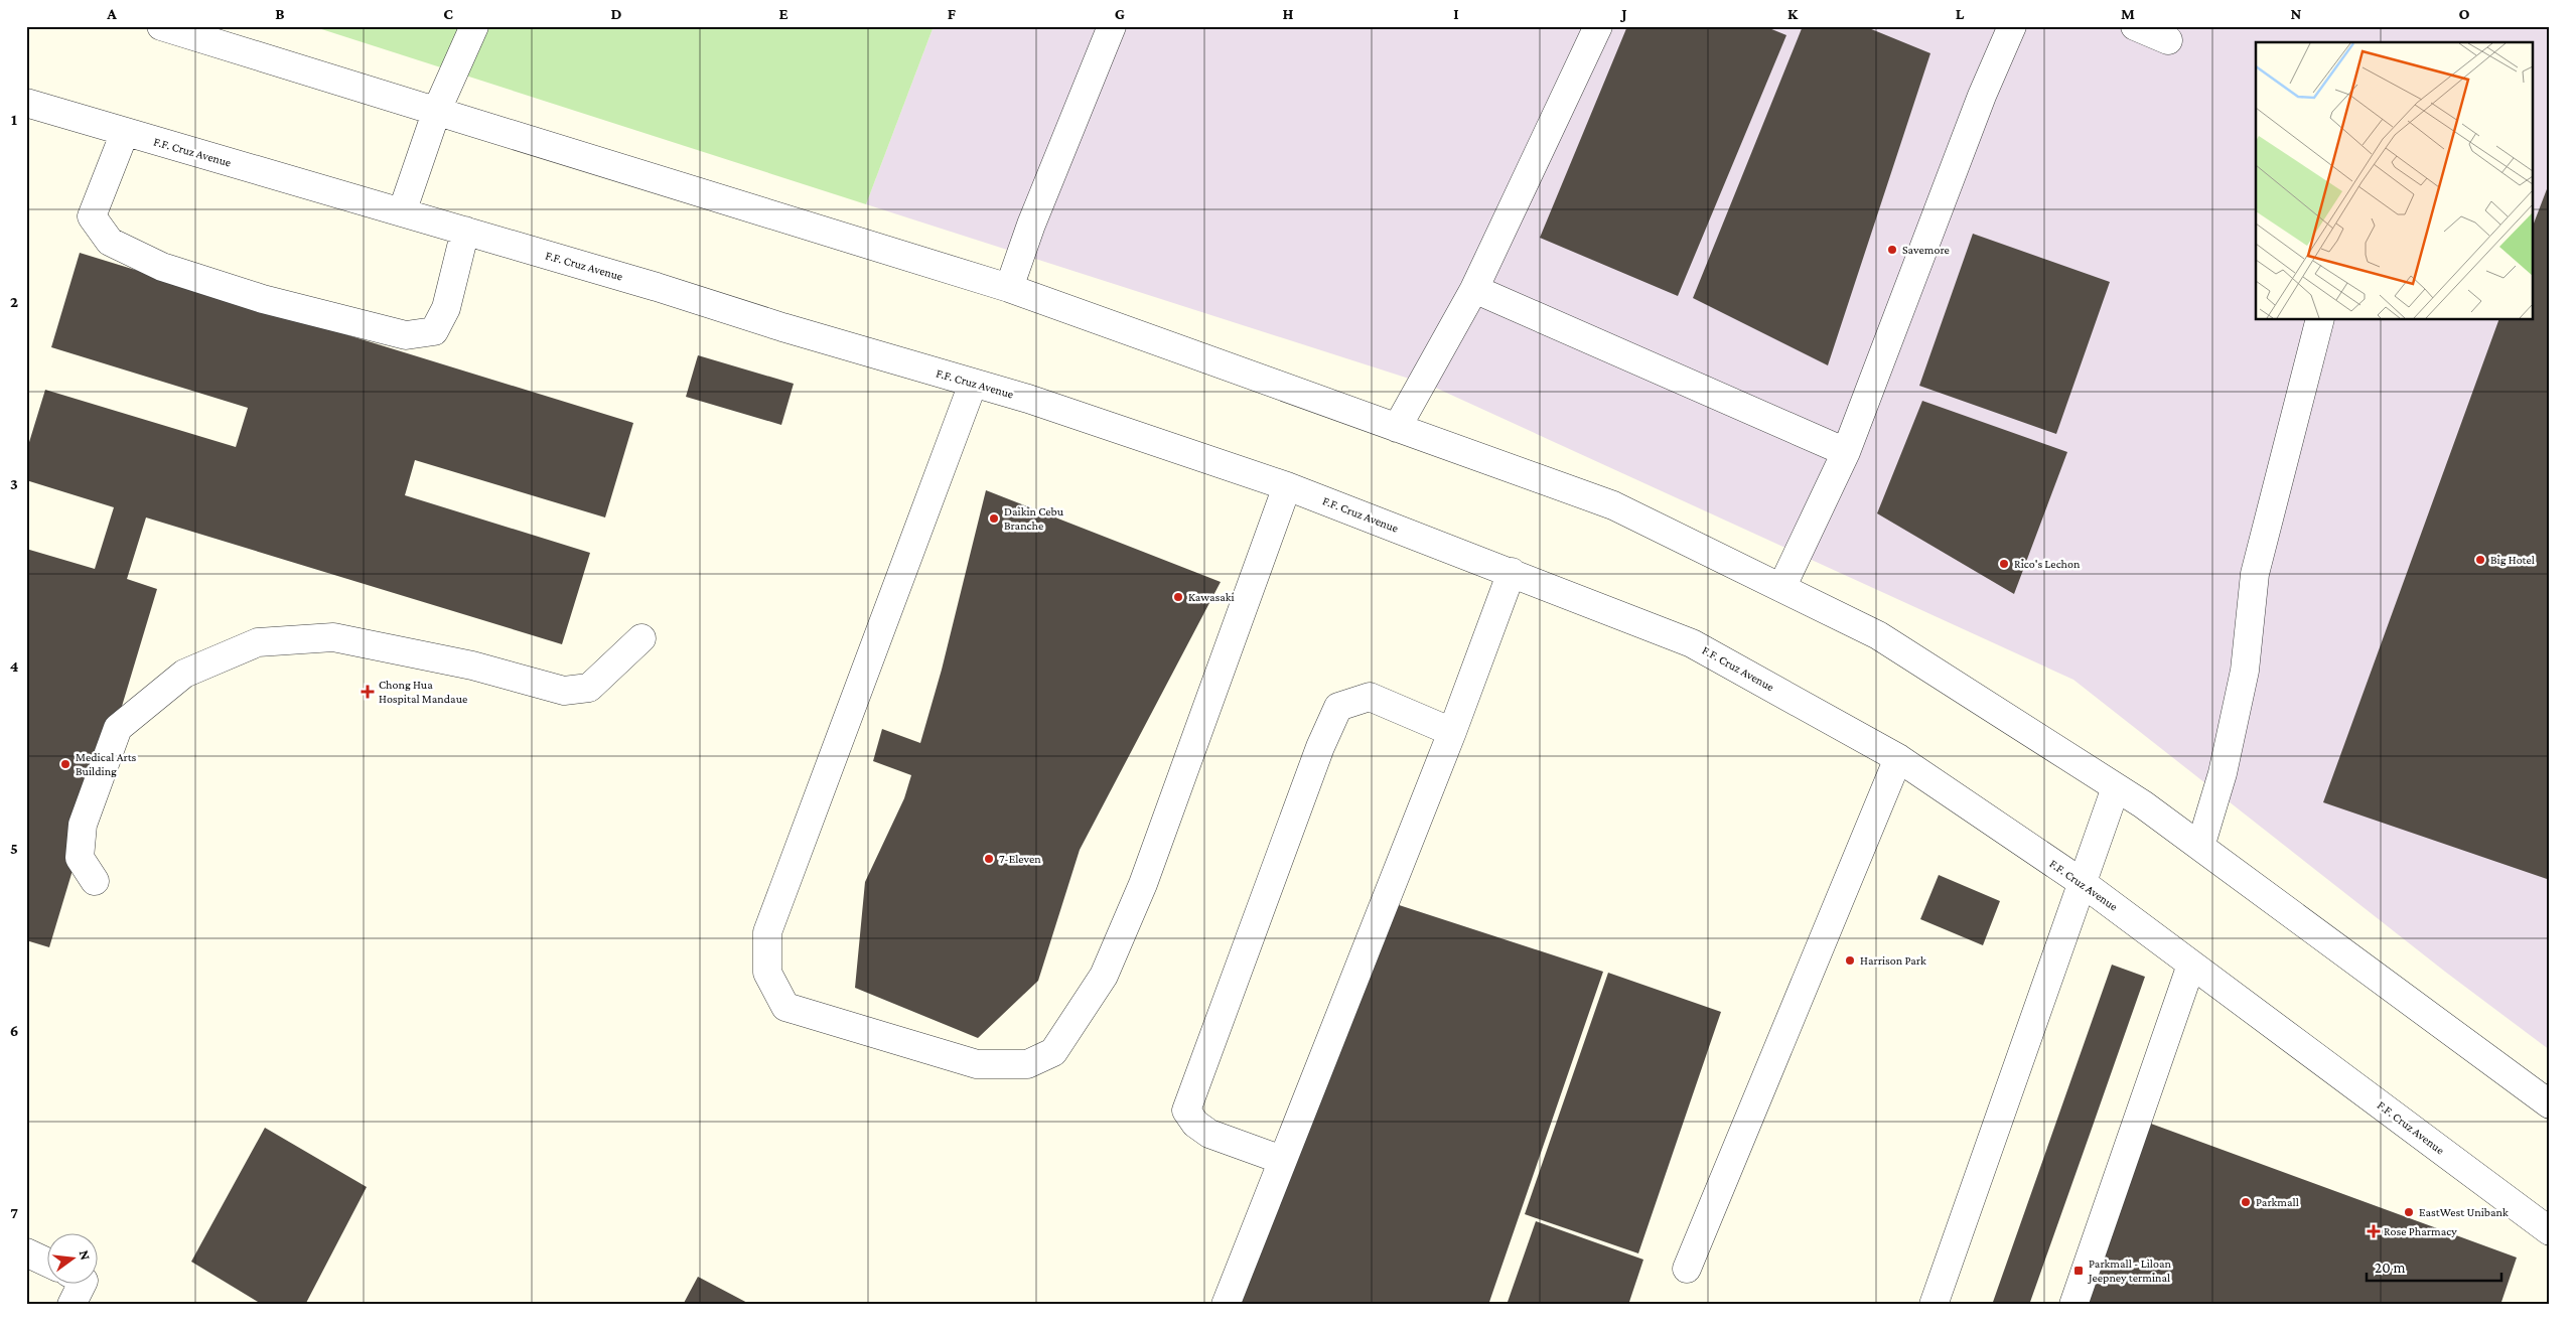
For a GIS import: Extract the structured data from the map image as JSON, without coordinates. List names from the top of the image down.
{
  "streets": {
    "street": ["F.F. Cruz Avenue"]
  },
  "places": {
    "other": [
      "Savemore",
      "Daikin Cebu Branche",
      "Big Hotel",
      "Rico's Lechon",
      "Kawasaki",
      "Medical Arts Building",
      "7-Eleven",
      "Harrison Park",
      "Parkmall",
      "EastWest Unibank"
    ],
    "health": ["Chong Hua Hospital Mandaue", "Rose Pharmacy"],
    "transit": ["Parkmall - Liloan Jeepney terminal"]
  },
  "scale_bar": "20 m",
  "north": "right",
  "grid": {
    "columns": [
      "A",
      "B",
      "C",
      "D",
      "E",
      "F",
      "G",
      "H",
      "I",
      "J",
      "K",
      "L",
      "M",
      "N",
      "O"
    ],
    "rows": [
      "1",
      "2",
      "3",
      "4",
      "5",
      "6",
      "7"
    ]
  }
}
